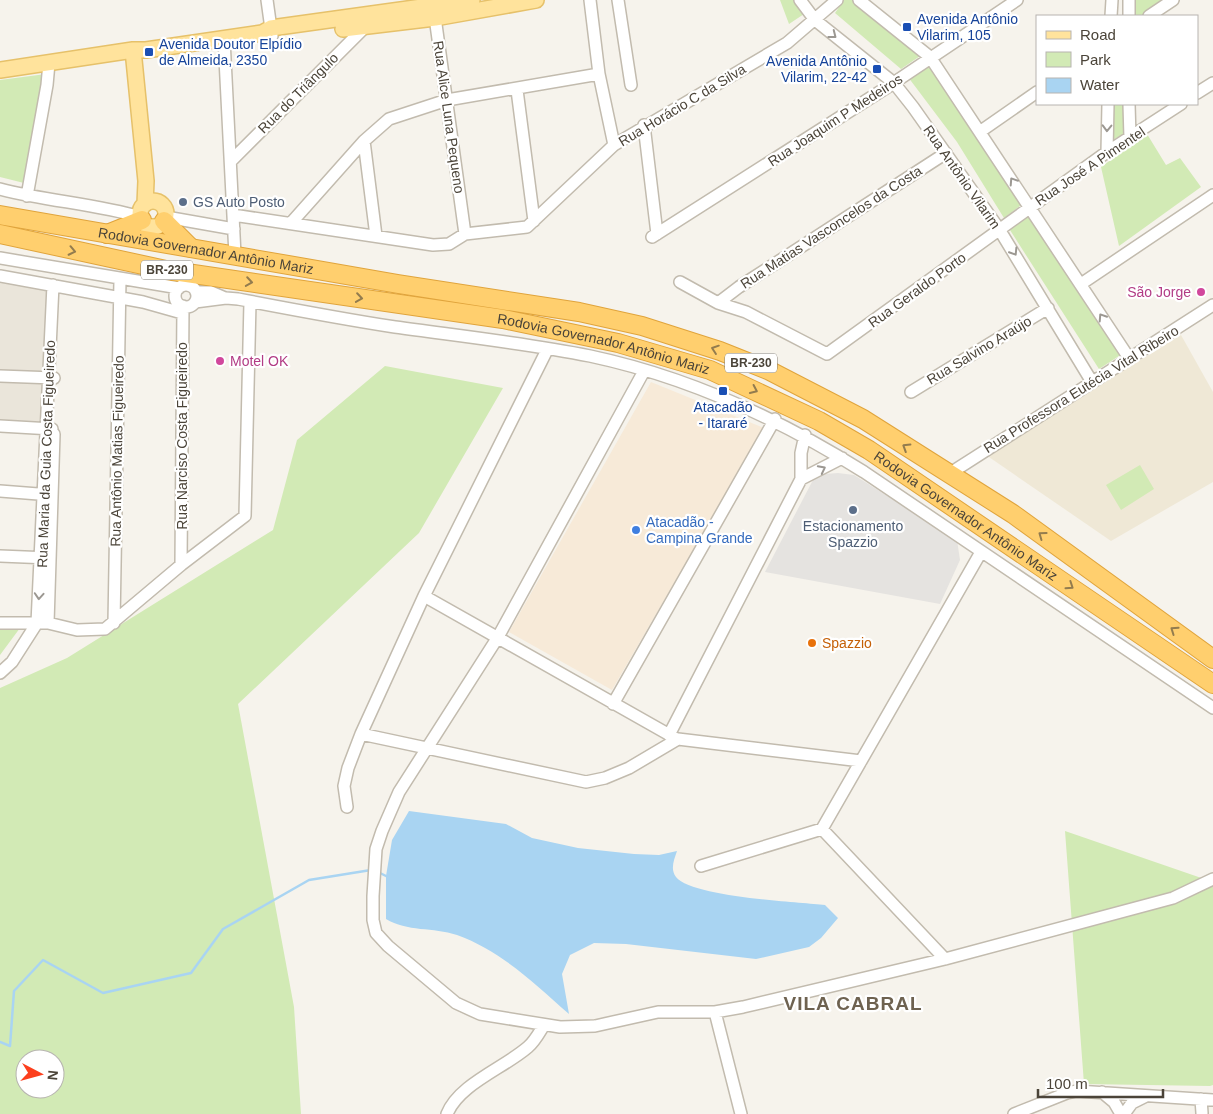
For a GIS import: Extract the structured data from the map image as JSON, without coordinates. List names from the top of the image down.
{
  "streets": {
    "highway": ["Rodovia Governador Antônio Mariz", "BR-230"],
    "street": [
      "Rua do Triângulo",
      "Rua Horácio C da Silva",
      "Rua Alice Luna Pequeno",
      "Rua Joaquim P Medeiros",
      "Rua José A Pimentel",
      "Rua Antônio Vilarim",
      "Rua Matias Vasconcelos da Costa",
      "Rua Geraldo Porto",
      "Rua Salvino Araújo",
      "Rua Professora Eutécia Vital Ribeiro",
      "Rua Narciso Costa Figueiredo",
      "Rua Antônio Matias Figueiredo",
      "Rua Maria da Guia Costa Figueiredo"
    ]
  },
  "crossings": [
    ["Rua Horácio C da Silva", "Rua Joaquim P Medeiros"],
    ["Rua Horácio C da Silva", "Rua Antônio Vilarim"],
    ["Rua Joaquim P Medeiros", "Rua Antônio Vilarim"],
    ["Rua José A Pimentel", "Rua Antônio Vilarim"],
    ["Rua José A Pimentel", "Rua Geraldo Porto"],
    ["Rua Antônio Vilarim", "Rua Matias Vasconcelos da Costa"],
    ["Rua Antônio Vilarim", "Rua Geraldo Porto"],
    ["Rua Antônio Vilarim", "Rua Salvino Araújo"],
    ["Rua Antônio Vilarim", "Rua Professora Eutécia Vital Ribeiro"],
    ["Rua Matias Vasconcelos da Costa", "Rua Geraldo Porto"],
    ["Rodovia Governador Antônio Mariz", "Rua Professora Eutécia Vital Ribeiro"],
    ["BR-230", "Rua Narciso Costa Figueiredo"],
    ["BR-230", "Rua Antônio Matias Figueiredo"]
  ],
  "districts": ["VILA CABRAL"],
  "places": {
    "transit": [
      "Avenida Antônio Vilarim, 105",
      "Avenida Doutor Elpídio de Almeida, 2350",
      "Avenida Antônio Vilarim, 22-42",
      "Atacadão - Itararé"
    ],
    "other": [
      "GS Auto Posto",
      "São Jorge",
      "Motel OK",
      "Estacionamento Spazzio",
      "Atacadão - Campina Grande",
      "Spazzio"
    ]
  },
  "legend": ["Road", "Park", "Water"],
  "scale_bar": "100 m",
  "north": "right"
}
